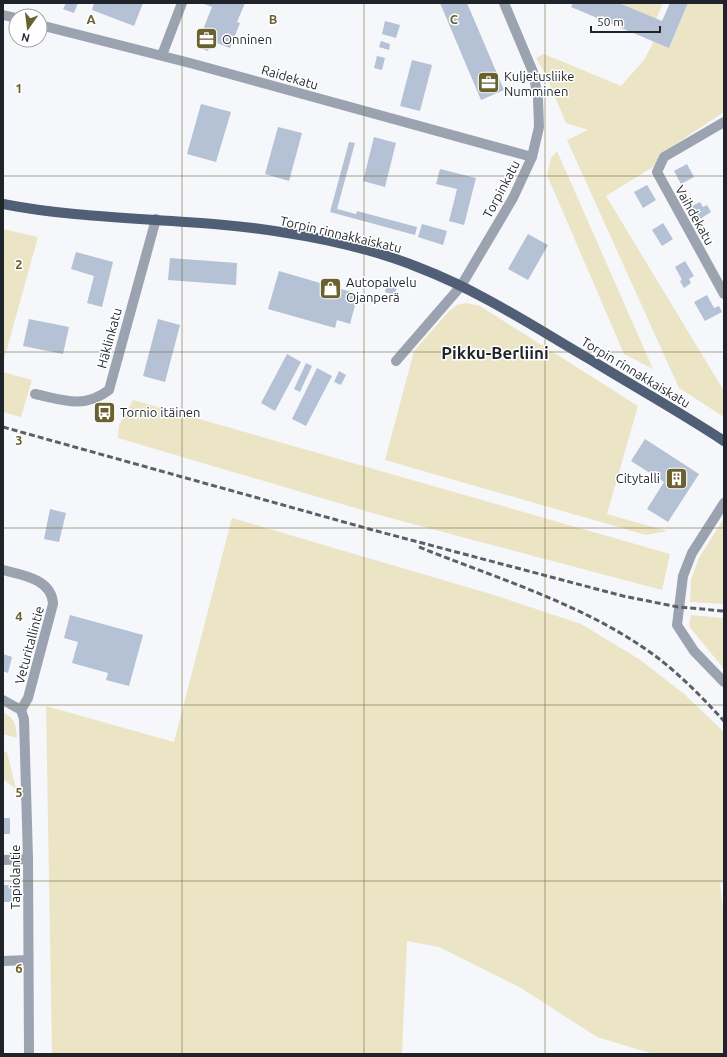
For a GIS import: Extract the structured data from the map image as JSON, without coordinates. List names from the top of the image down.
{
  "streets": {
    "main road": ["Torpin rinnakkaiskatu"],
    "street": [
      "Raidekatu",
      "Torpinkatu",
      "Vaihdekatu",
      "Häklinkatu",
      "Veturitallintie",
      "Tapiolantie"
    ]
  },
  "crossings": [
    ["Raidekatu", "Torpinkatu"],
    ["Torpinkatu", "Torpin rinnakkaiskatu"],
    ["Torpin rinnakkaiskatu", "Häklinkatu"],
    ["Veturitallintie", "Tapiolantie"]
  ],
  "districts": ["Pikku-Berliini"],
  "places": {
    "office": ["Onninen", "Kuljetusliike Numminen"],
    "shop": ["Autopalvelu Ojanperä"],
    "bus stop": ["Tornio itäinen"],
    "building": ["Citytalli"]
  },
  "scale_bar": "50 m",
  "north": "bottom",
  "grid": {
    "columns": ["A", "B", "C"],
    "rows": [
      "1",
      "2",
      "3",
      "4",
      "5",
      "6"
    ]
  }
}
